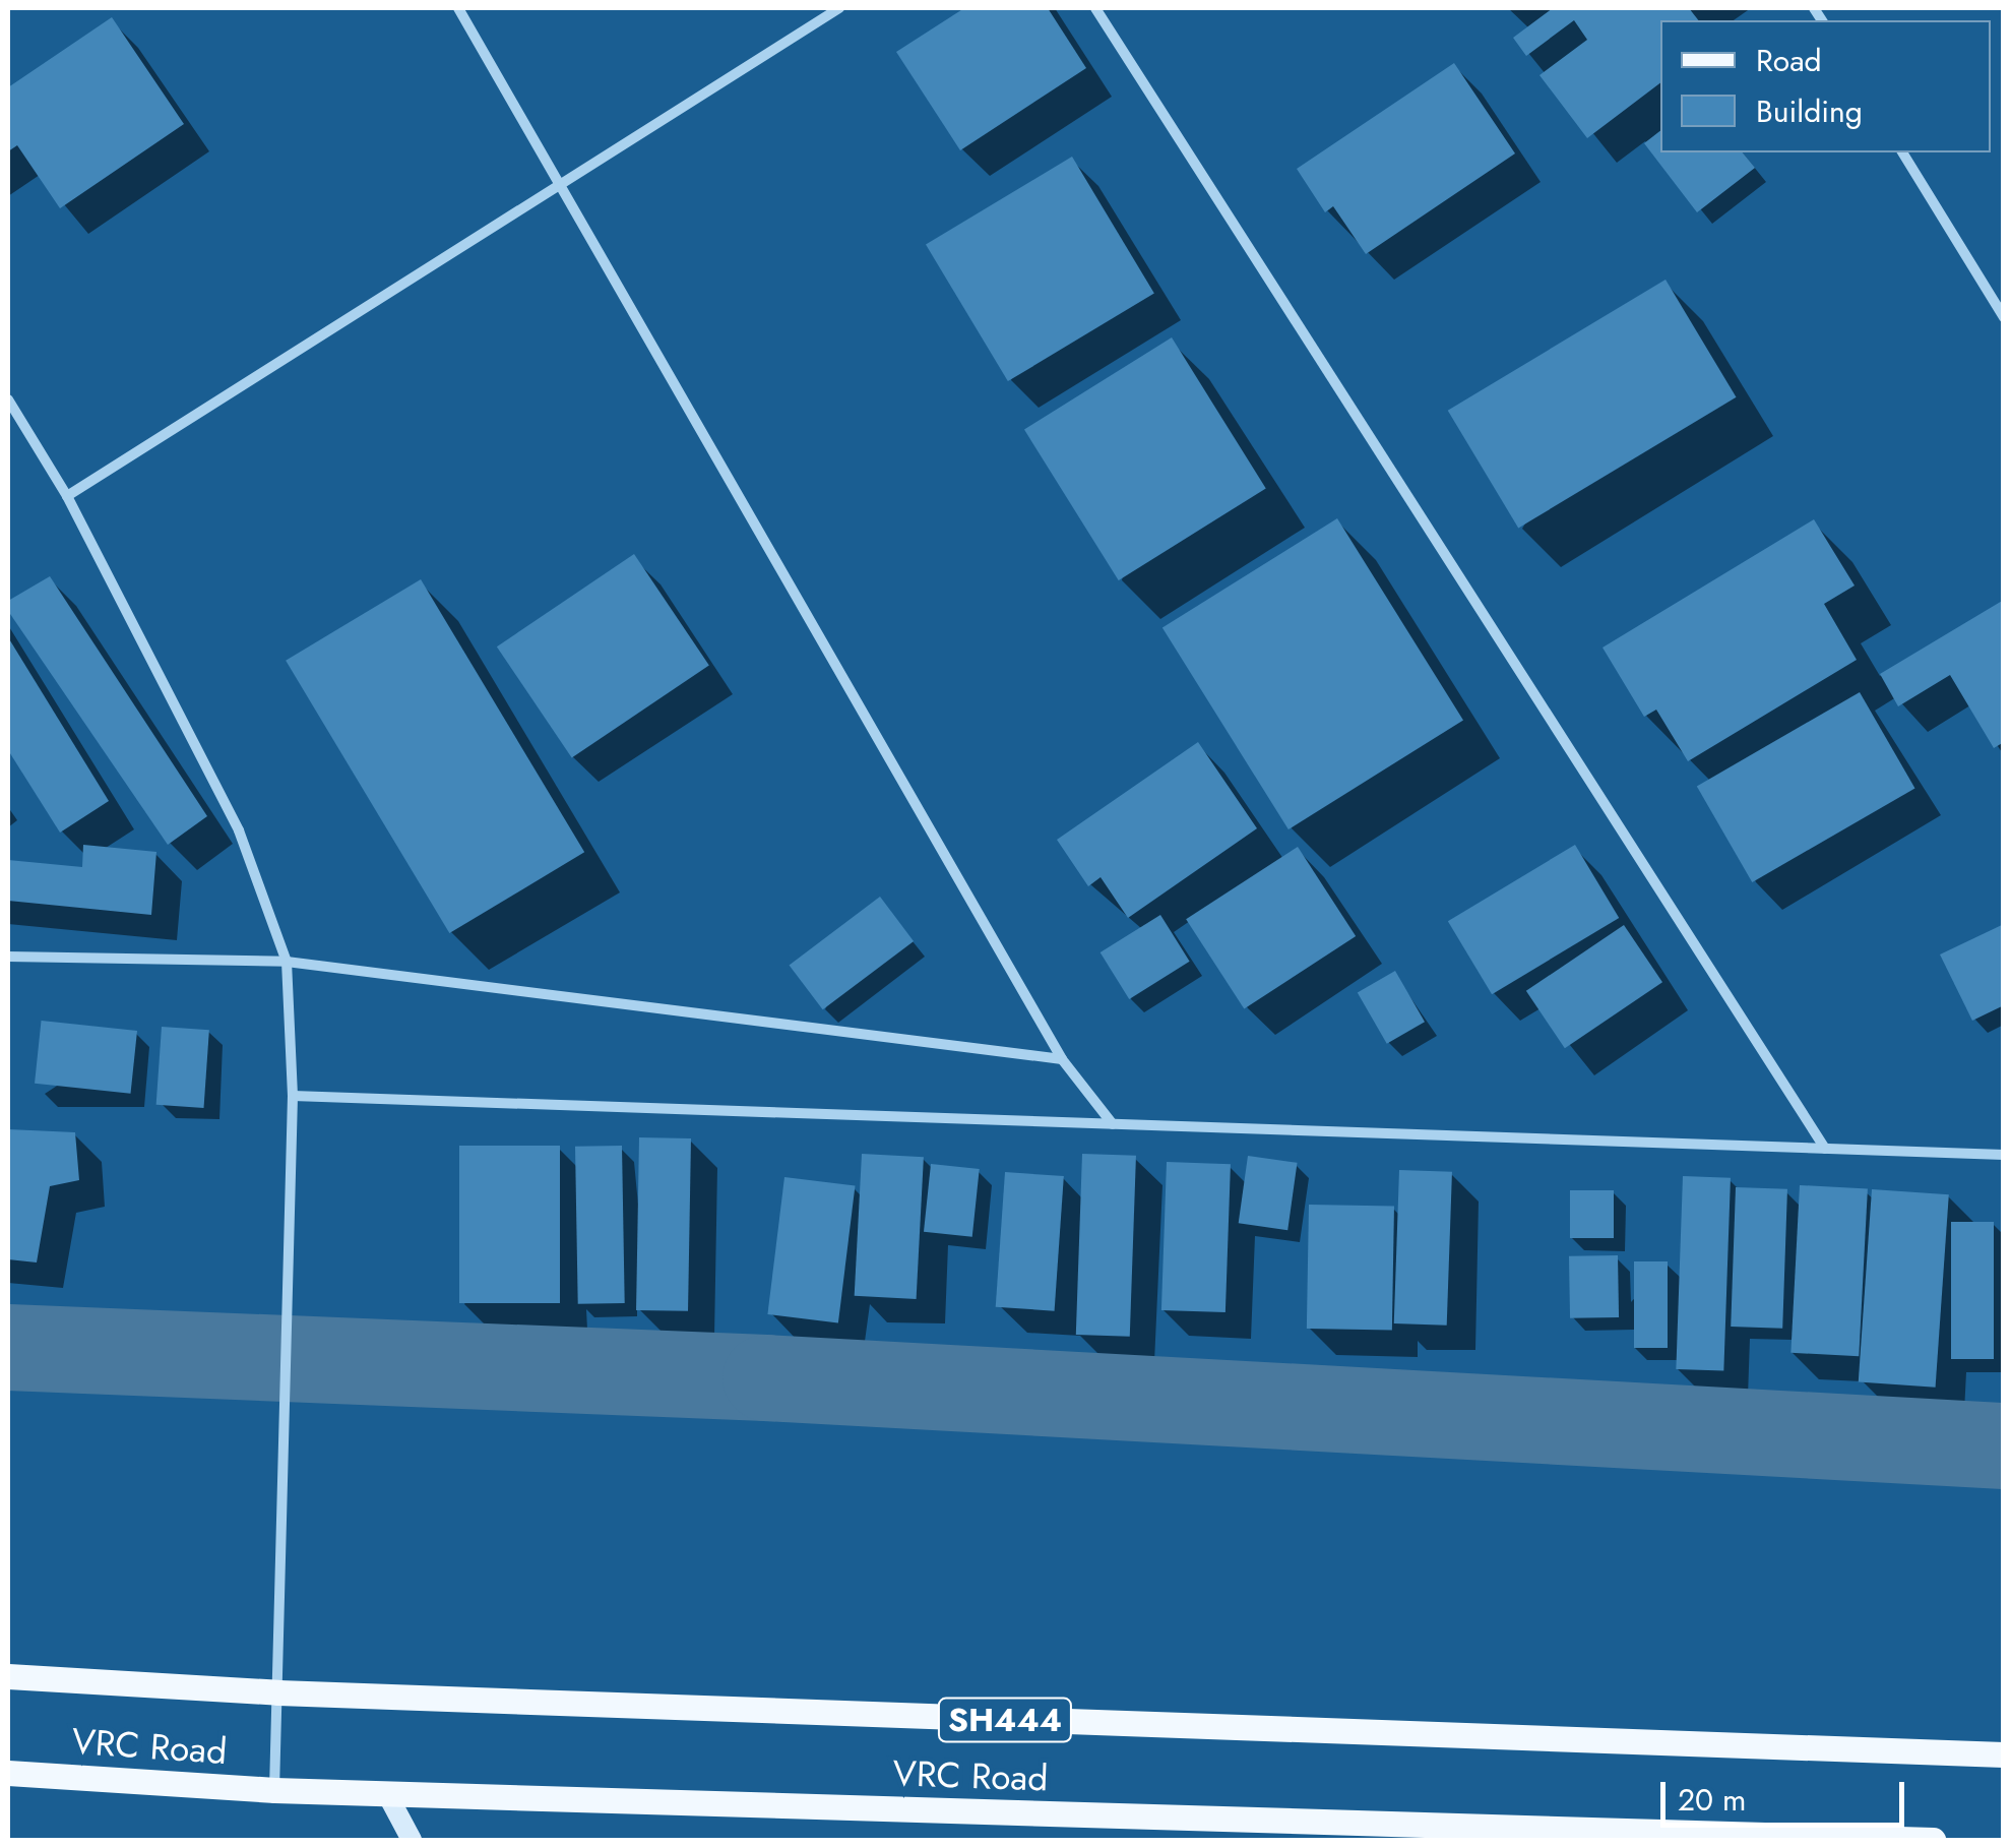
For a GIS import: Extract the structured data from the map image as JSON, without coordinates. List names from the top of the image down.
{
  "streets": {
    "main road": ["SH444", "VRC Road"]
  },
  "legend": ["Road", "Building"],
  "scale_bar": "20 m"
}
